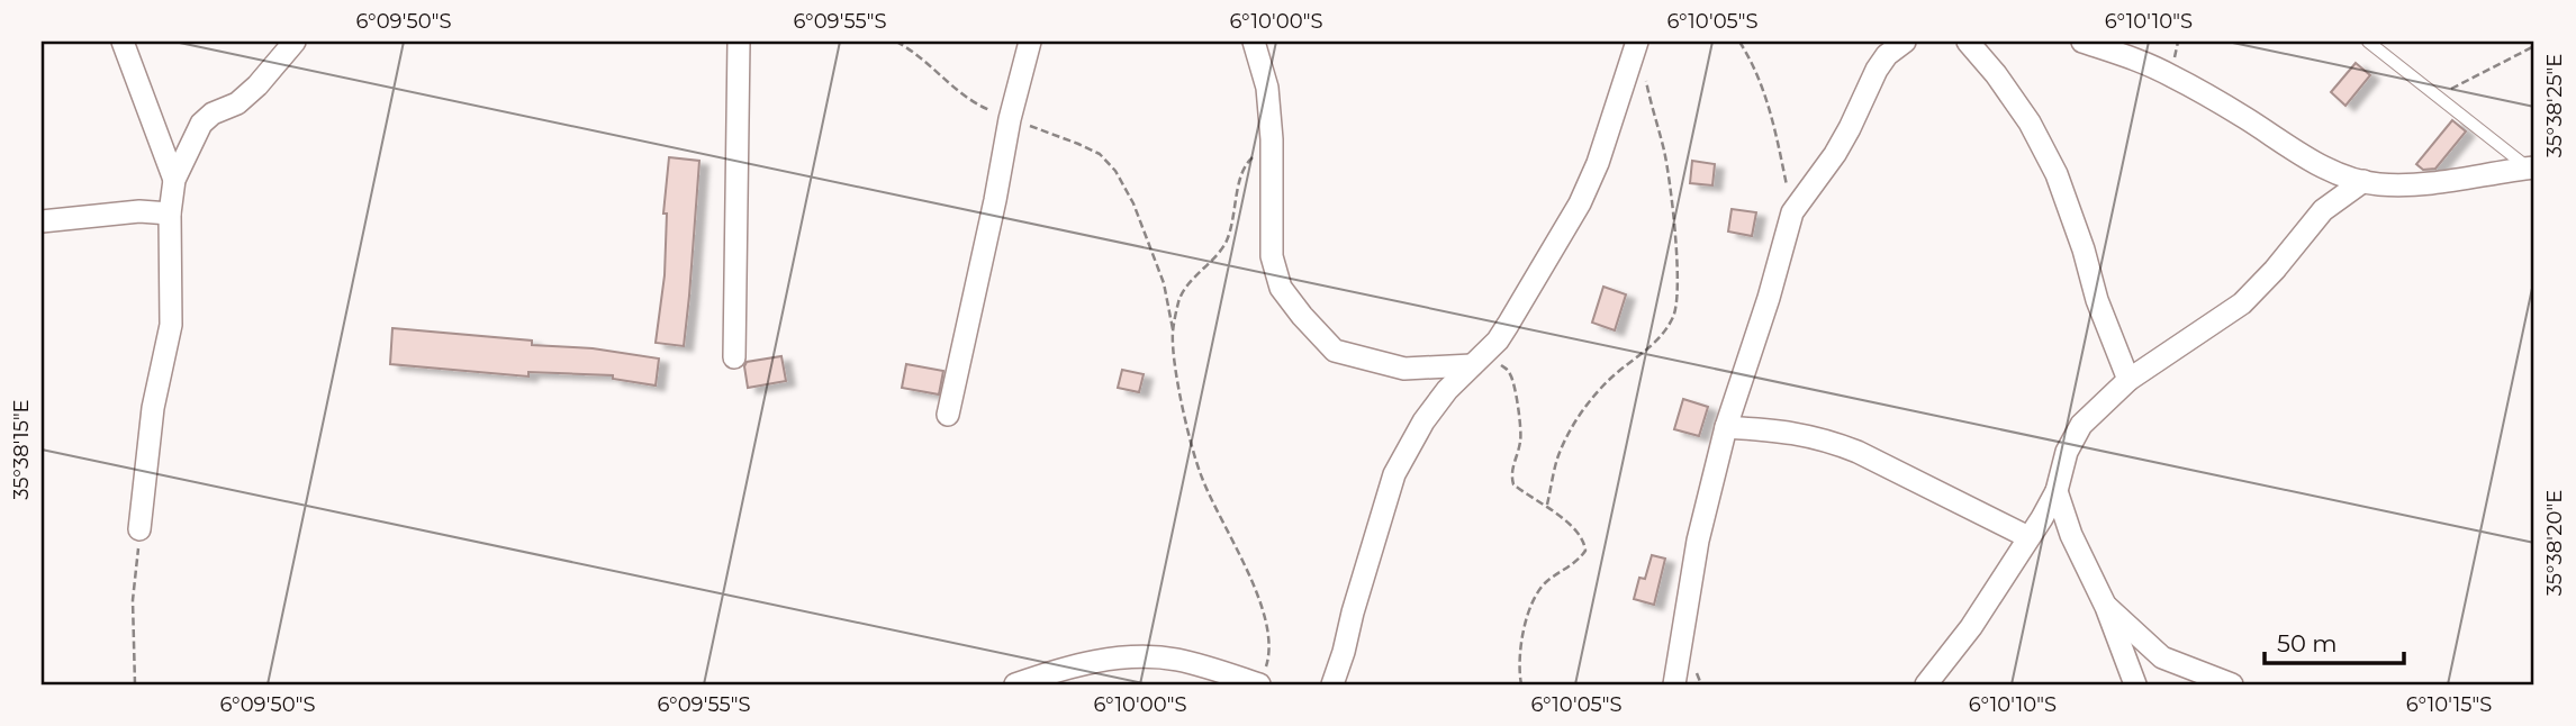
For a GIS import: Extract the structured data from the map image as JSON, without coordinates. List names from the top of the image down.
{
  "scale_bar": "50 m",
  "coordinates": [
    "6°09'50\"S",
    "6°09'55\"S",
    "6°10'00\"S",
    "6°10'05\"S",
    "6°10'10\"S",
    "35°38'25\"E",
    "35°38'15\"E",
    "35°38'20\"E",
    "6°10'15\"S"
  ]
}
